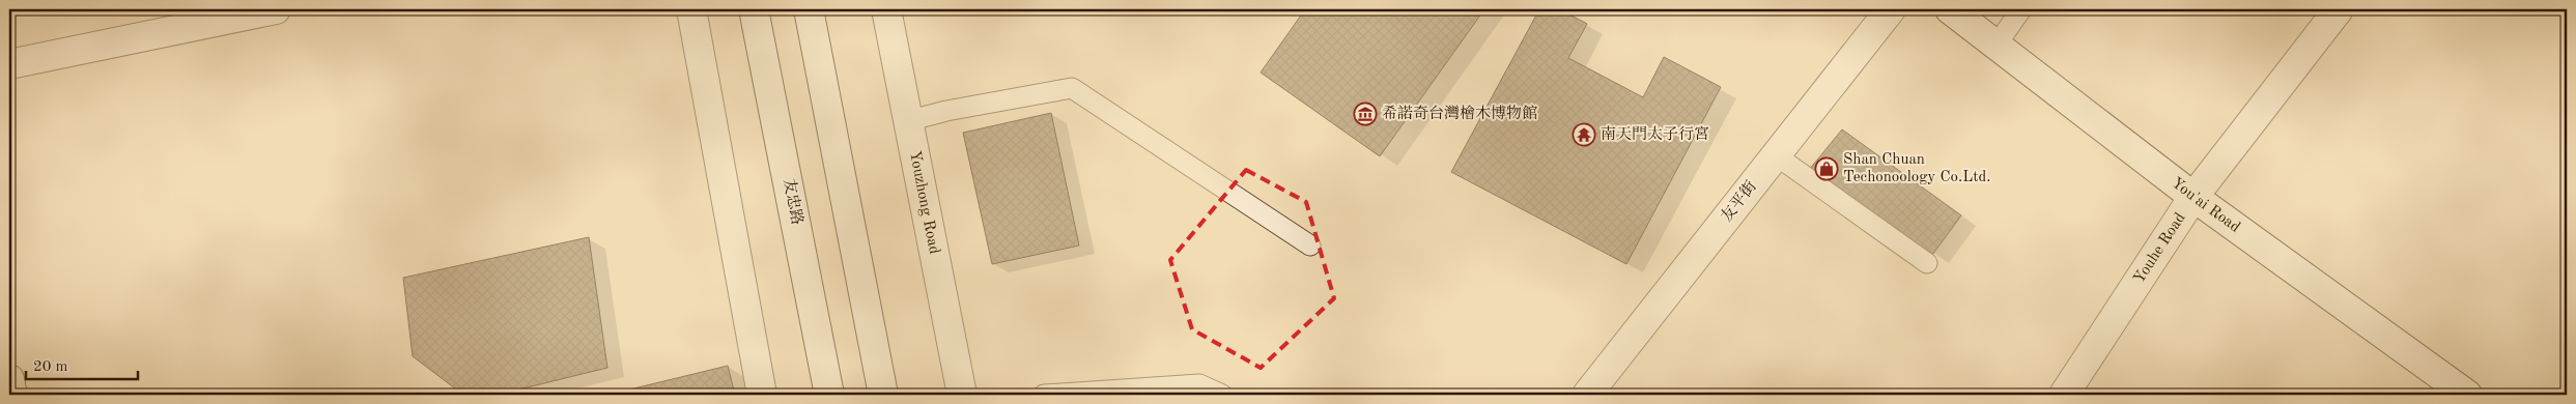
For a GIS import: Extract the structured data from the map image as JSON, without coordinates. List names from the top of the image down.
{
  "streets": {
    "street": [
      "友忠路",
      "Youzhong Road",
      "友平街",
      "You'ai Road",
      "Youhe Road"
    ]
  },
  "crossings": [
    ["You'ai Road", "Youhe Road"]
  ],
  "places": {
    "museum": ["希諾奇台灣檜木博物館"],
    "temple": ["南天門太子行宮"],
    "shop": ["Shan Chuan Techonoology Co.Ltd."]
  },
  "scale_bar": "20 m"
}
